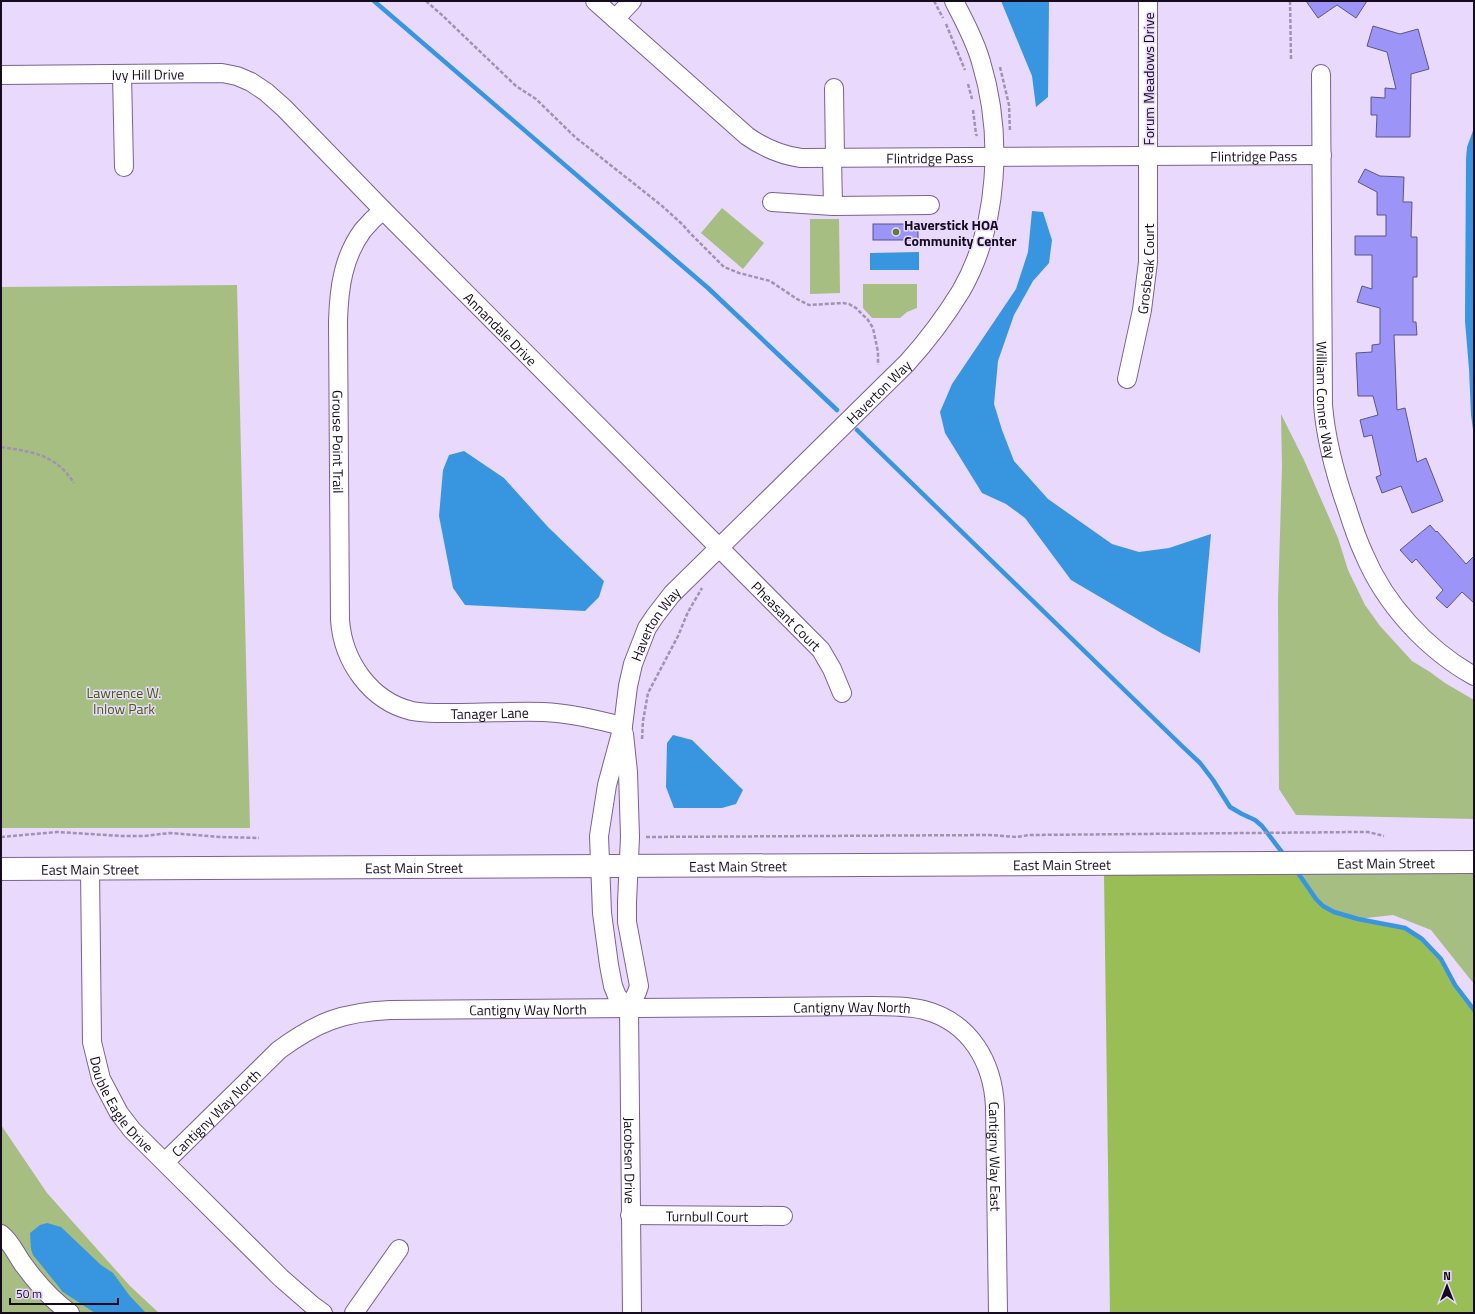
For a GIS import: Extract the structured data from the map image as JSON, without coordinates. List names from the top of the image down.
{
  "streets": {
    "main road": ["East Main Street"],
    "street": [
      "Ivy Hill Drive",
      "Forum Meadows Drive",
      "Flintridge Pass",
      "Grosbeak Court",
      "Annandale Drive",
      "Haverton Way",
      "William Conner Way",
      "Grouse Point Trail",
      "Pheasant Court",
      "Tanager Lane",
      "Cantigny Way North",
      "Double Eagle Drive",
      "Cantigny Way East",
      "Jacobsen Drive",
      "Turnbull Court"
    ]
  },
  "crossings": [
    ["Ivy Hill Drive", "Annandale Drive"],
    ["Forum Meadows Drive", "Flintridge Pass"],
    ["Forum Meadows Drive", "Grosbeak Court"],
    ["Flintridge Pass", "Grosbeak Court"],
    ["Flintridge Pass", "Haverton Way"],
    ["Flintridge Pass", "William Conner Way"],
    ["Annandale Drive", "Haverton Way"],
    ["Annandale Drive", "Grouse Point Trail"],
    ["Annandale Drive", "Pheasant Court"],
    ["Haverton Way", "Pheasant Court"],
    ["Haverton Way", "Tanager Lane"],
    ["Haverton Way", "East Main Street"],
    ["Haverton Way", "Jacobsen Drive"],
    ["Grouse Point Trail", "Tanager Lane"],
    ["East Main Street", "Double Eagle Drive"],
    ["East Main Street", "Jacobsen Drive"],
    ["Cantigny Way North", "Double Eagle Drive"],
    ["Cantigny Way North", "Cantigny Way East"],
    ["Cantigny Way North", "Jacobsen Drive"],
    ["Jacobsen Drive", "Turnbull Court"]
  ],
  "parks": ["Lawrence W. Inlow Park"],
  "places": ["Haverstick HOA Community Center"],
  "scale_bar": "50 m",
  "north": "top"
}
